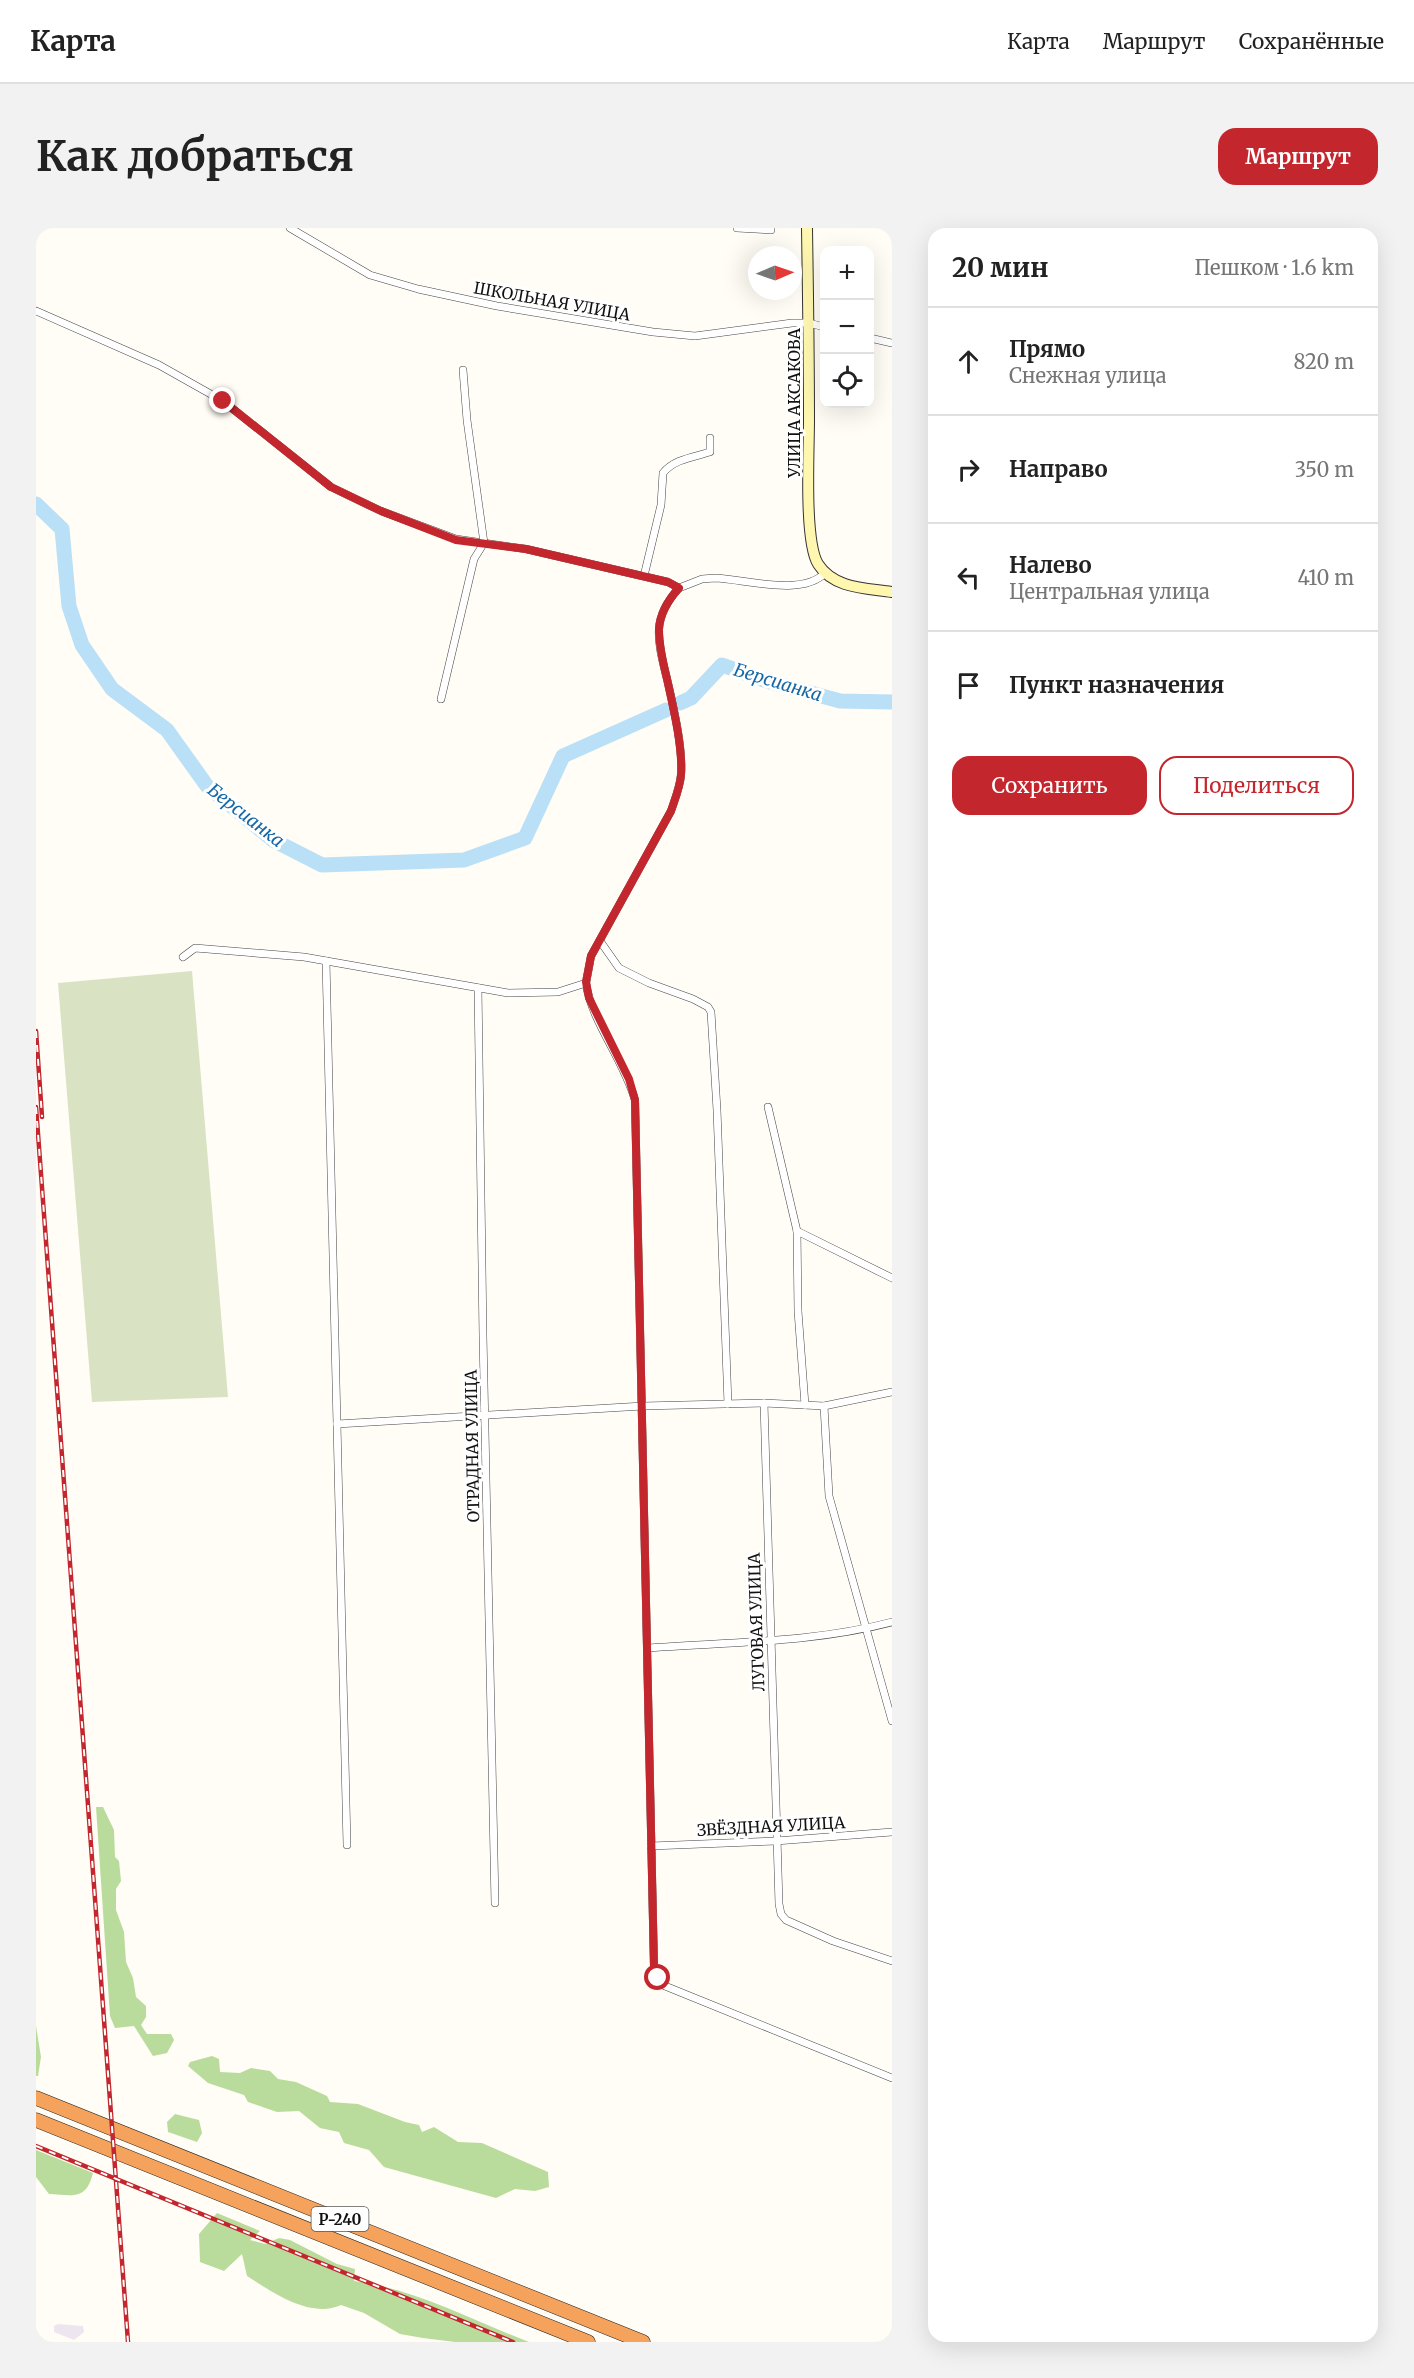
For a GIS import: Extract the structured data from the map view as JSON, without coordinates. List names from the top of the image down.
{
  "streets": {
    "highway": ["Р-240"],
    "street": [
      "ШКОЛЬНАЯ УЛИЦА",
      "УЛИЦА АКСАКОВА",
      "ОТРАДНАЯ УЛИЦА",
      "ЛУГОВАЯ УЛИЦА",
      "ЗВЁЗДНАЯ УЛИЦА"
    ]
  },
  "crossings": [
    ["ШКОЛЬНАЯ УЛИЦА", "УЛИЦА АКСАКОВА"],
    ["ЛУГОВАЯ УЛИЦА", "ЗВЁЗДНАЯ УЛИЦА"]
  ],
  "water": ["Берсианка"],
  "north": "right",
  "page": {
    "header": "Карта",
    "nav": ["Карта", "Маршрут", "Сохранённые"],
    "buttons": [
      "Маршрут",
      ["Сохранить", "Поделиться"]
    ],
    "title": "Как добраться",
    "heading": ["20 мин", "Пешком · 1.6 km"],
    "map_buttons": ["+", "−"],
    "list": [
      ["Прямо", "Снежная улица", "820 m"],
      ["Направо", "350 m"],
      ["Налево", "Центральная улица", "410 m"],
      "Пункт назначения"
    ]
  }
}
